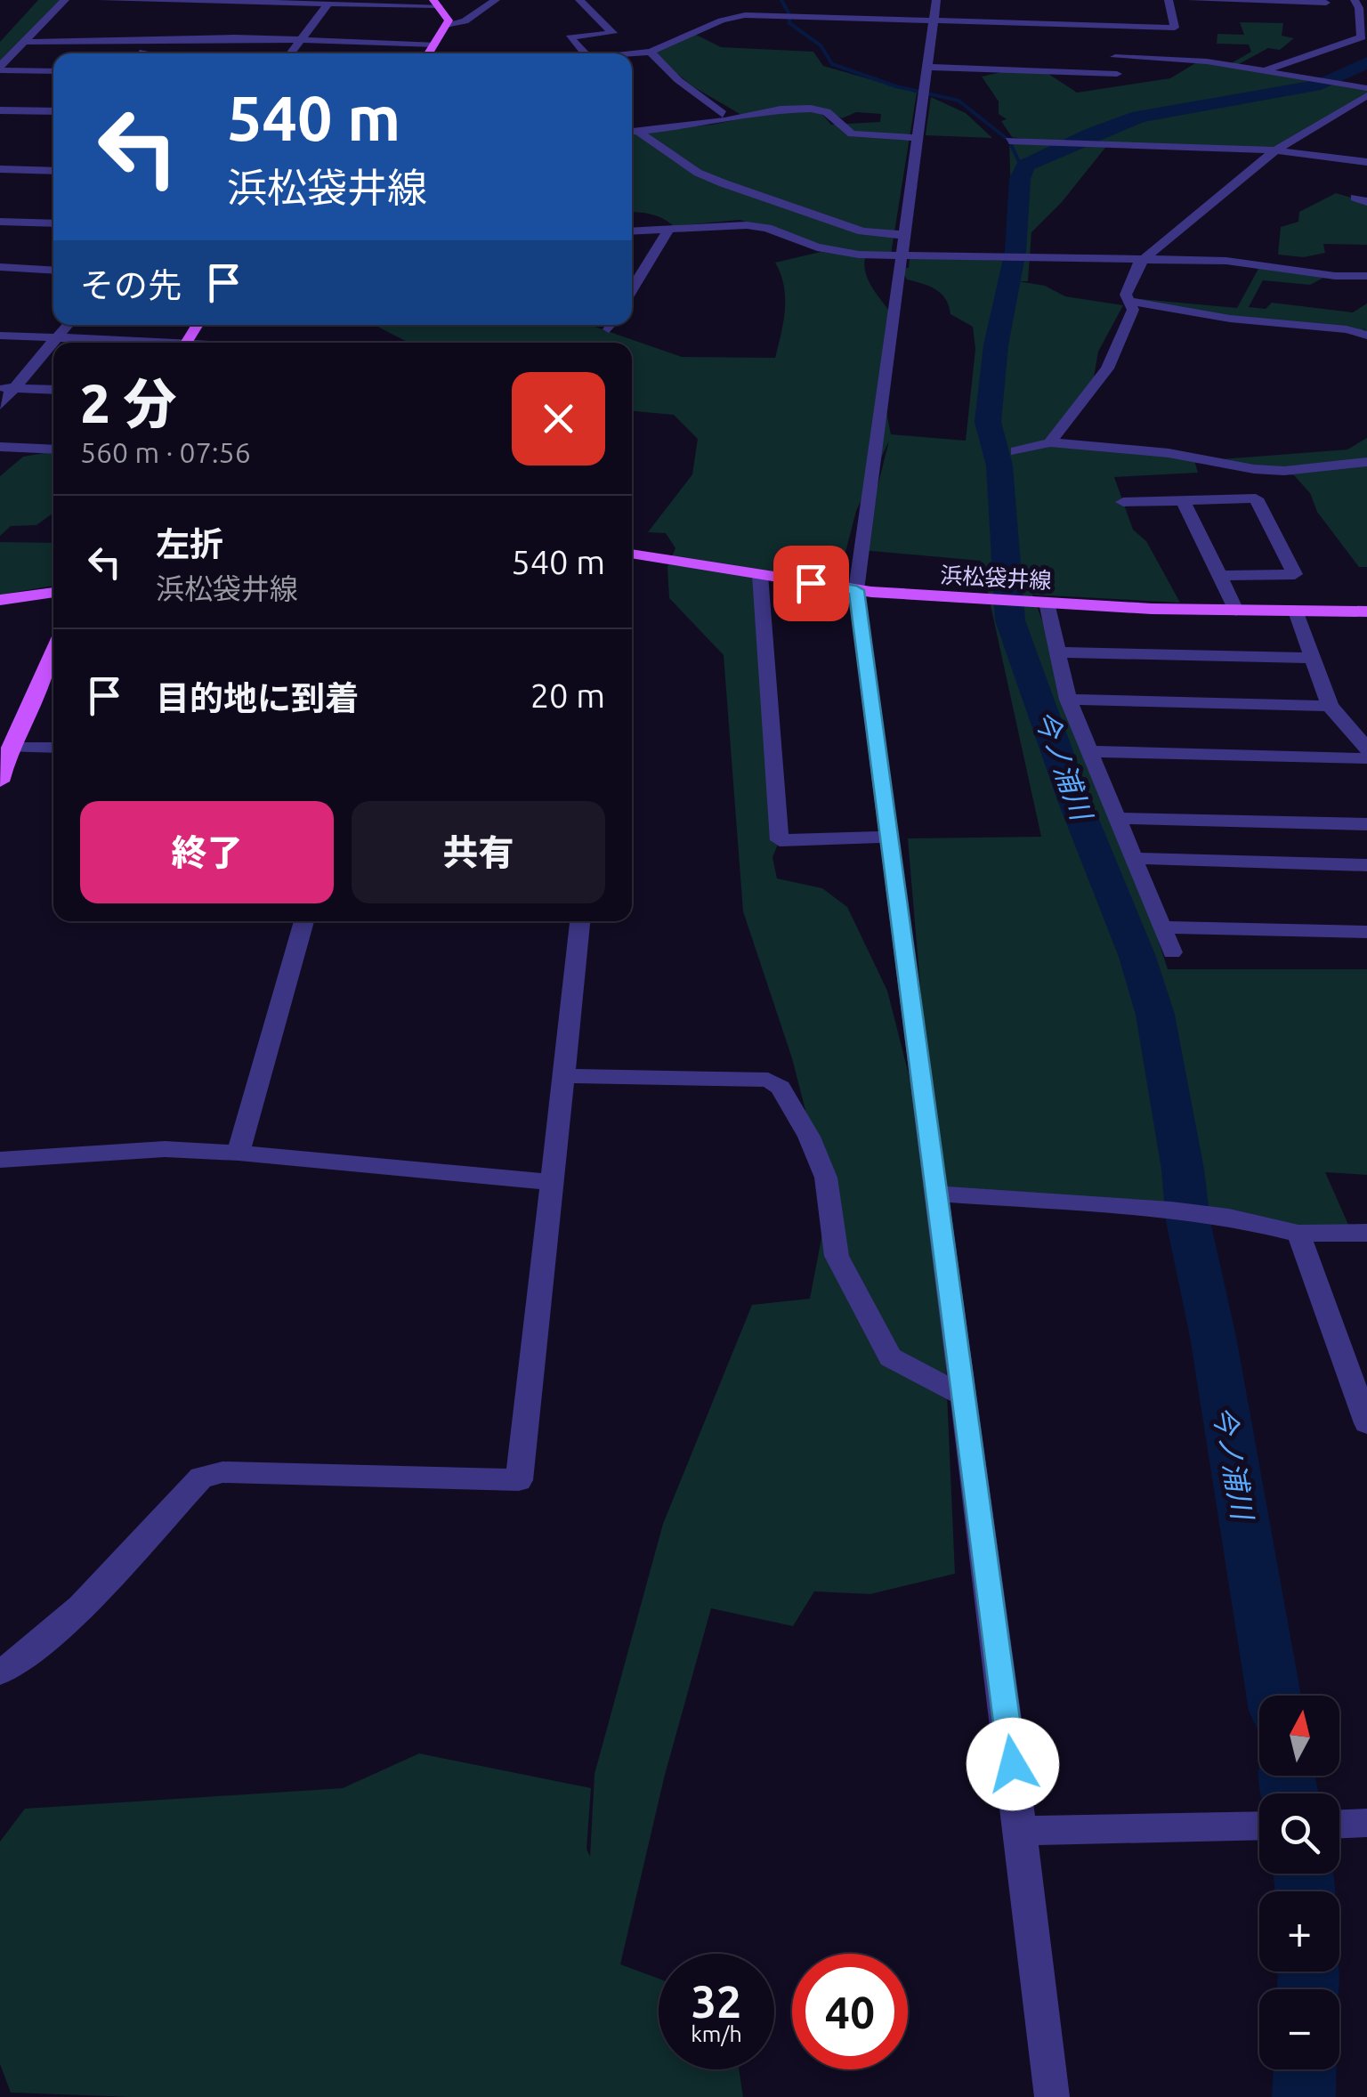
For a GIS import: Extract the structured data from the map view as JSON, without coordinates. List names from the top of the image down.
{
  "streets": {
    "main road": ["浜松袋井線"]
  },
  "water": ["今ノ浦川"],
  "north": "top",
  "page": {
    "turn": ["540 m", "浜松袋井線"],
    "then": "その先",
    "heading": ["2 分", "560 m · 07:56"],
    "list": [
      {
        "name": "左折",
        "note": "浜松袋井線",
        "value": "540 m"
      },
      {
        "name": "目的地に到着",
        "value": "20 m"
      }
    ],
    "buttons": ["終了", "共有"],
    "map_buttons": ["+", "−"],
    "speed": "32 km/h",
    "limit": "40"
  }
}
